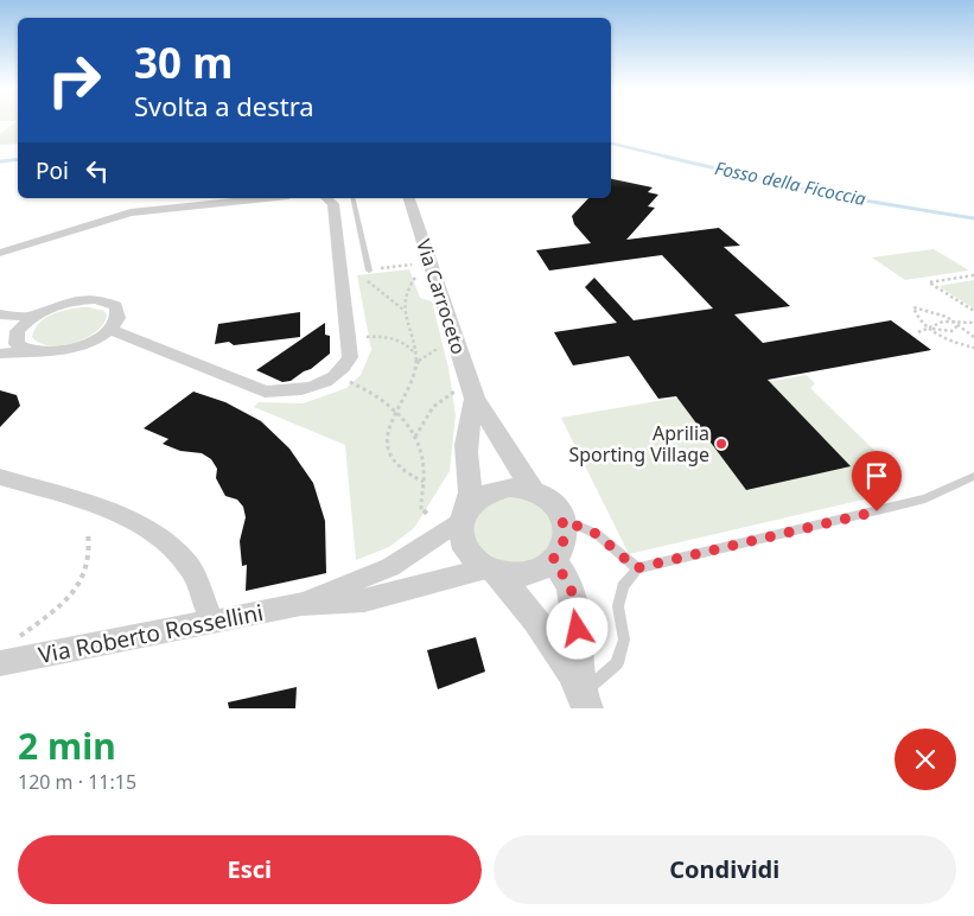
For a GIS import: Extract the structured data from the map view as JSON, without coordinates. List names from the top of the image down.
{
  "streets": {
    "street": ["Via Carroceto", "Via Roberto Rossellini"]
  },
  "crossings": [
    ["Via Carroceto", "Via Roberto Rossellini"]
  ],
  "water": ["Fosso della Ficoccia"],
  "places": ["Aprilia Sporting Village"],
  "page": {
    "turn": ["30 m", "Svolta a destra"],
    "then": "Poi",
    "heading": ["2 min", "120 m · 11:15"],
    "buttons": ["Esci", "Condividi"]
  }
}
